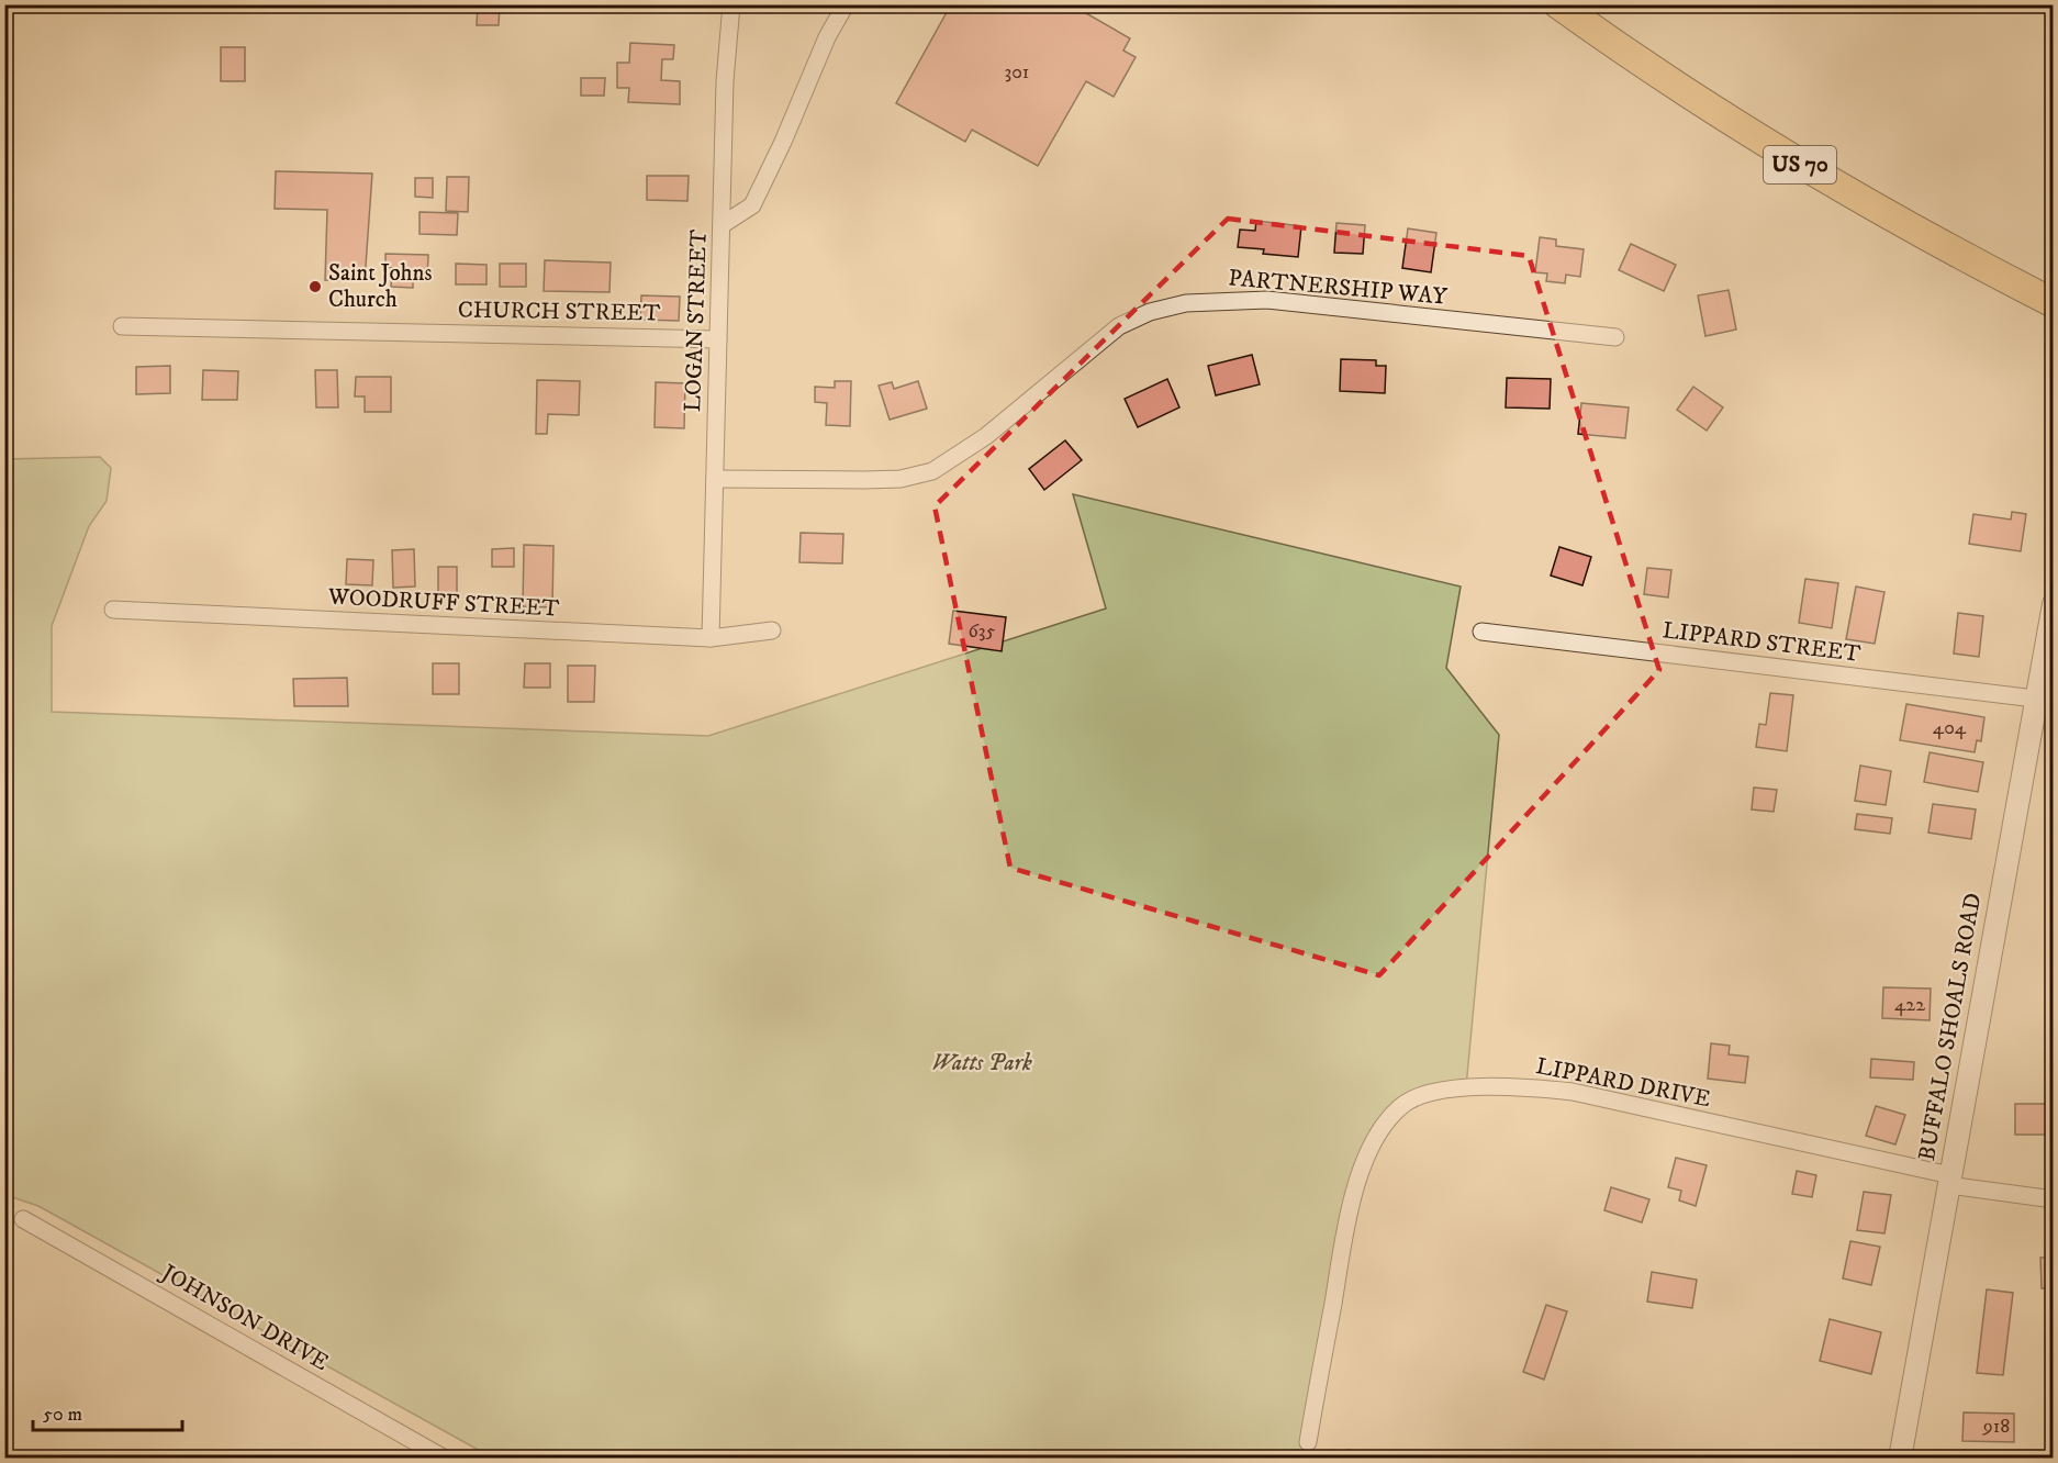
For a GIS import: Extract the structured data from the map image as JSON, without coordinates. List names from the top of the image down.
{
  "streets": {
    "highway": ["US 70"],
    "street": [
      "PARTNERSHIP WAY",
      "CHURCH STREET",
      "LOGAN STREET",
      "WOODRUFF STREET",
      "LIPPARD STREET",
      "BUFFALO SHOALS ROAD",
      "LIPPARD DRIVE",
      "JOHNSON DRIVE"
    ]
  },
  "crossings": [
    ["PARTNERSHIP WAY", "LOGAN STREET"],
    ["CHURCH STREET", "LOGAN STREET"],
    ["LOGAN STREET", "WOODRUFF STREET"],
    ["LIPPARD STREET", "BUFFALO SHOALS ROAD"],
    ["BUFFALO SHOALS ROAD", "LIPPARD DRIVE"]
  ],
  "parks": ["Watts Park"],
  "places": ["Saint Johns Church"],
  "house_numbers": [
    "301",
    "635",
    "404",
    "422",
    "918"
  ],
  "scale_bar": "50 m"
}
